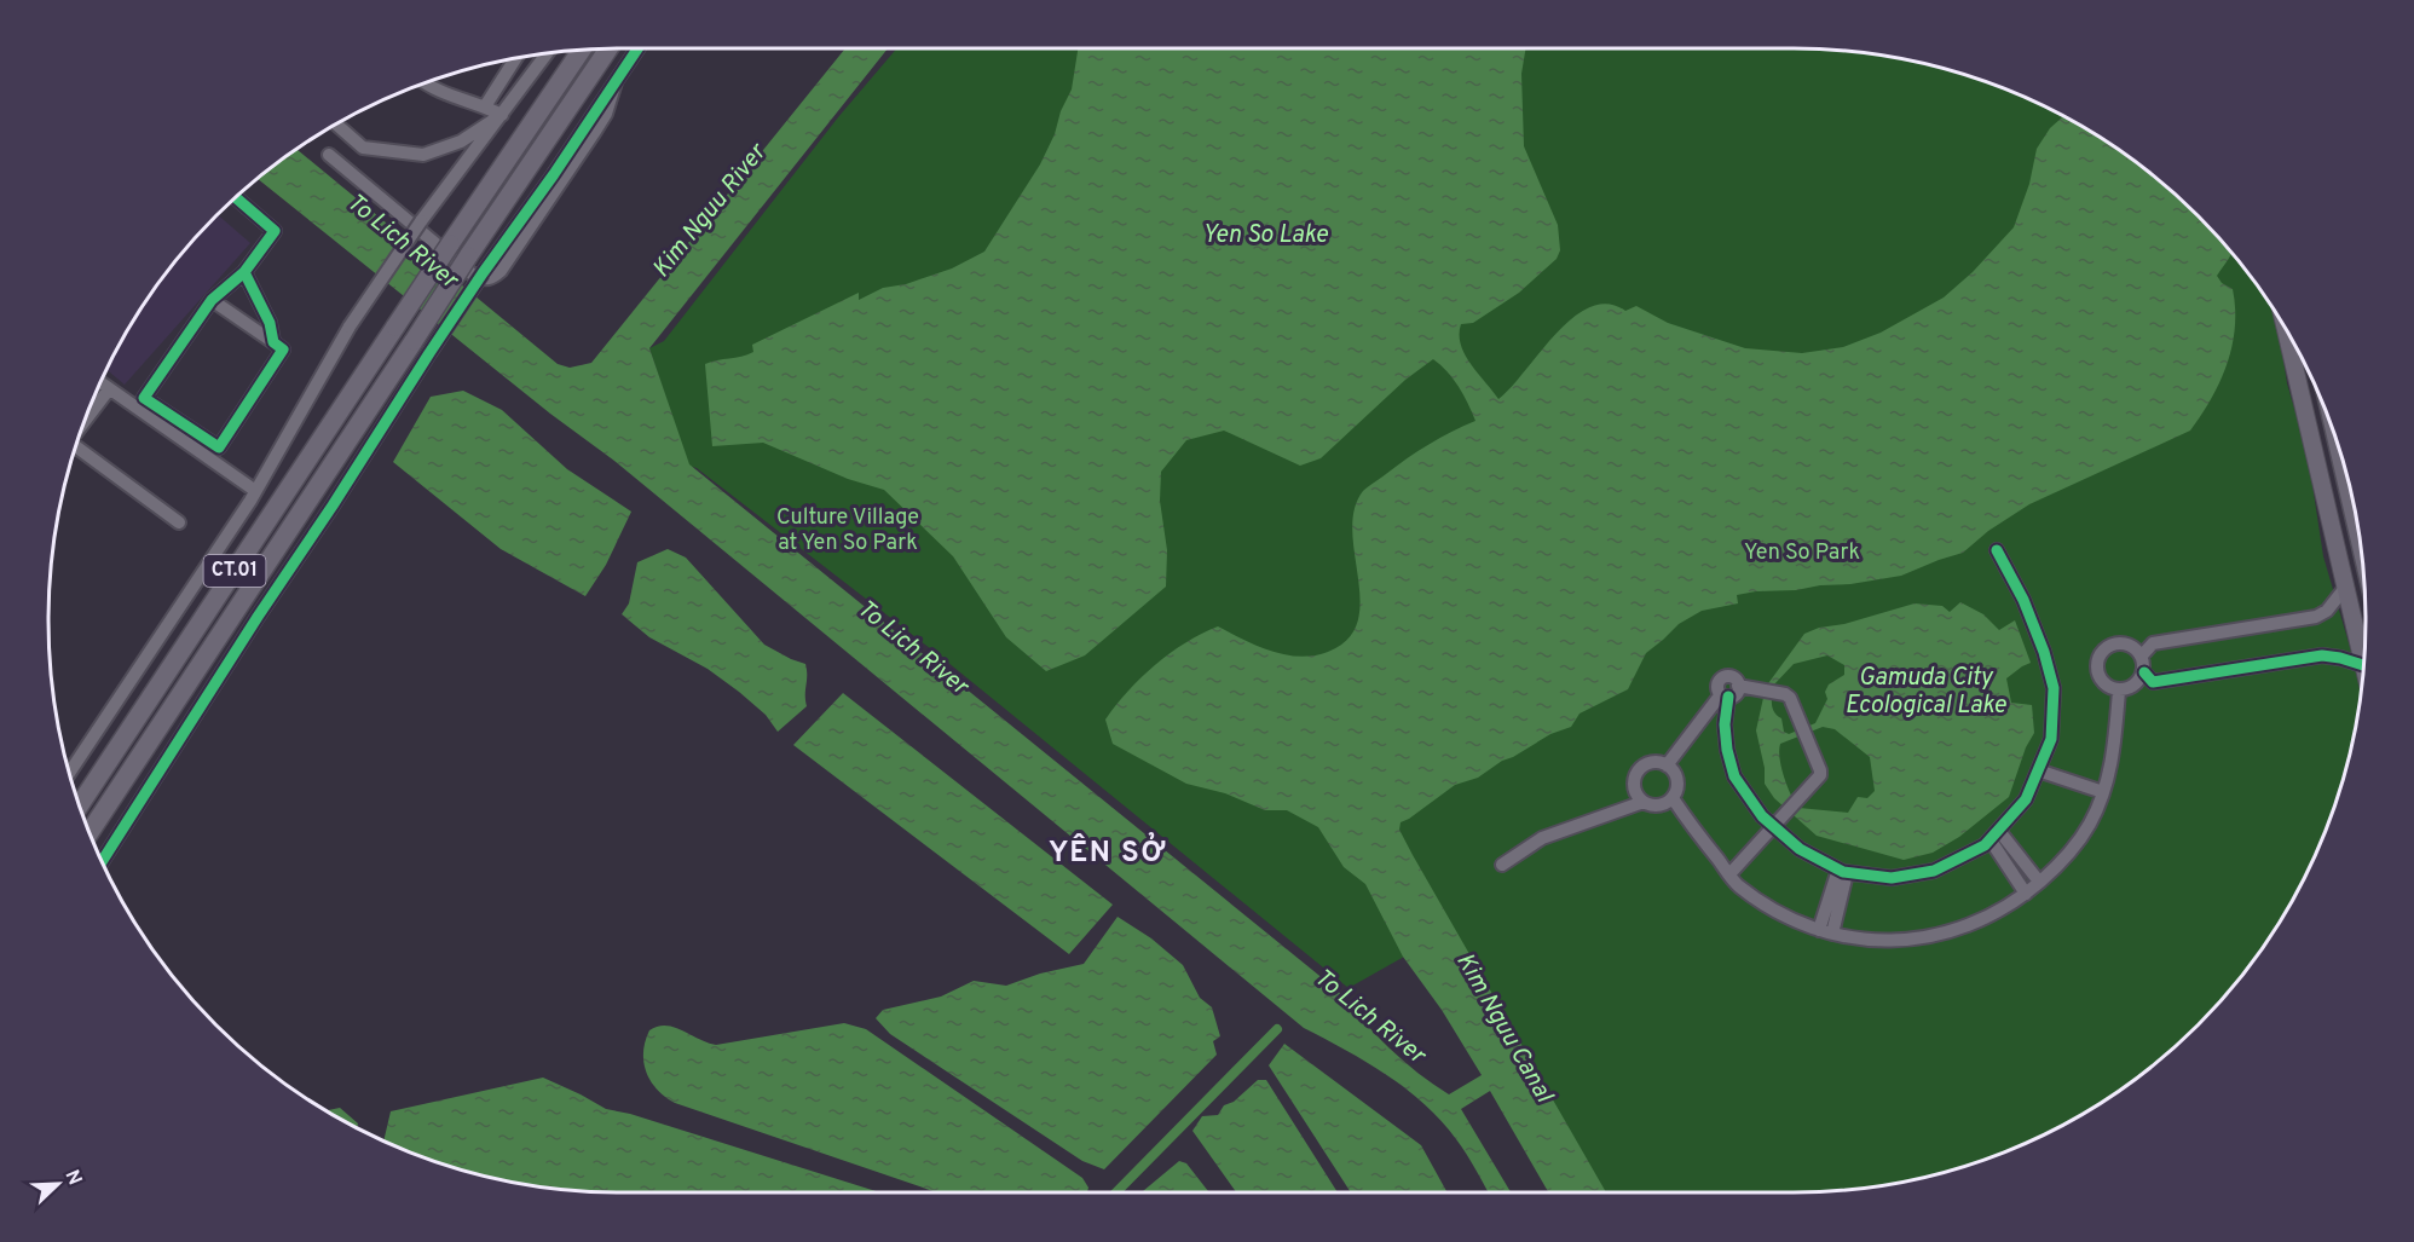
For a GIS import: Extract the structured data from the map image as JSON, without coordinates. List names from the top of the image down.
{
  "streets": {
    "highway": ["CT.01"]
  },
  "districts": ["YÊN SỞ"],
  "water": [
    "Kim Nguu River",
    "Yen So Lake",
    "To Lich River",
    "Gamuda City Ecological Lake",
    "Kim Nguu Canal"
  ],
  "parks": ["Culture Village at Yen So Park", "Yen So Park"],
  "north": "top right"
}
